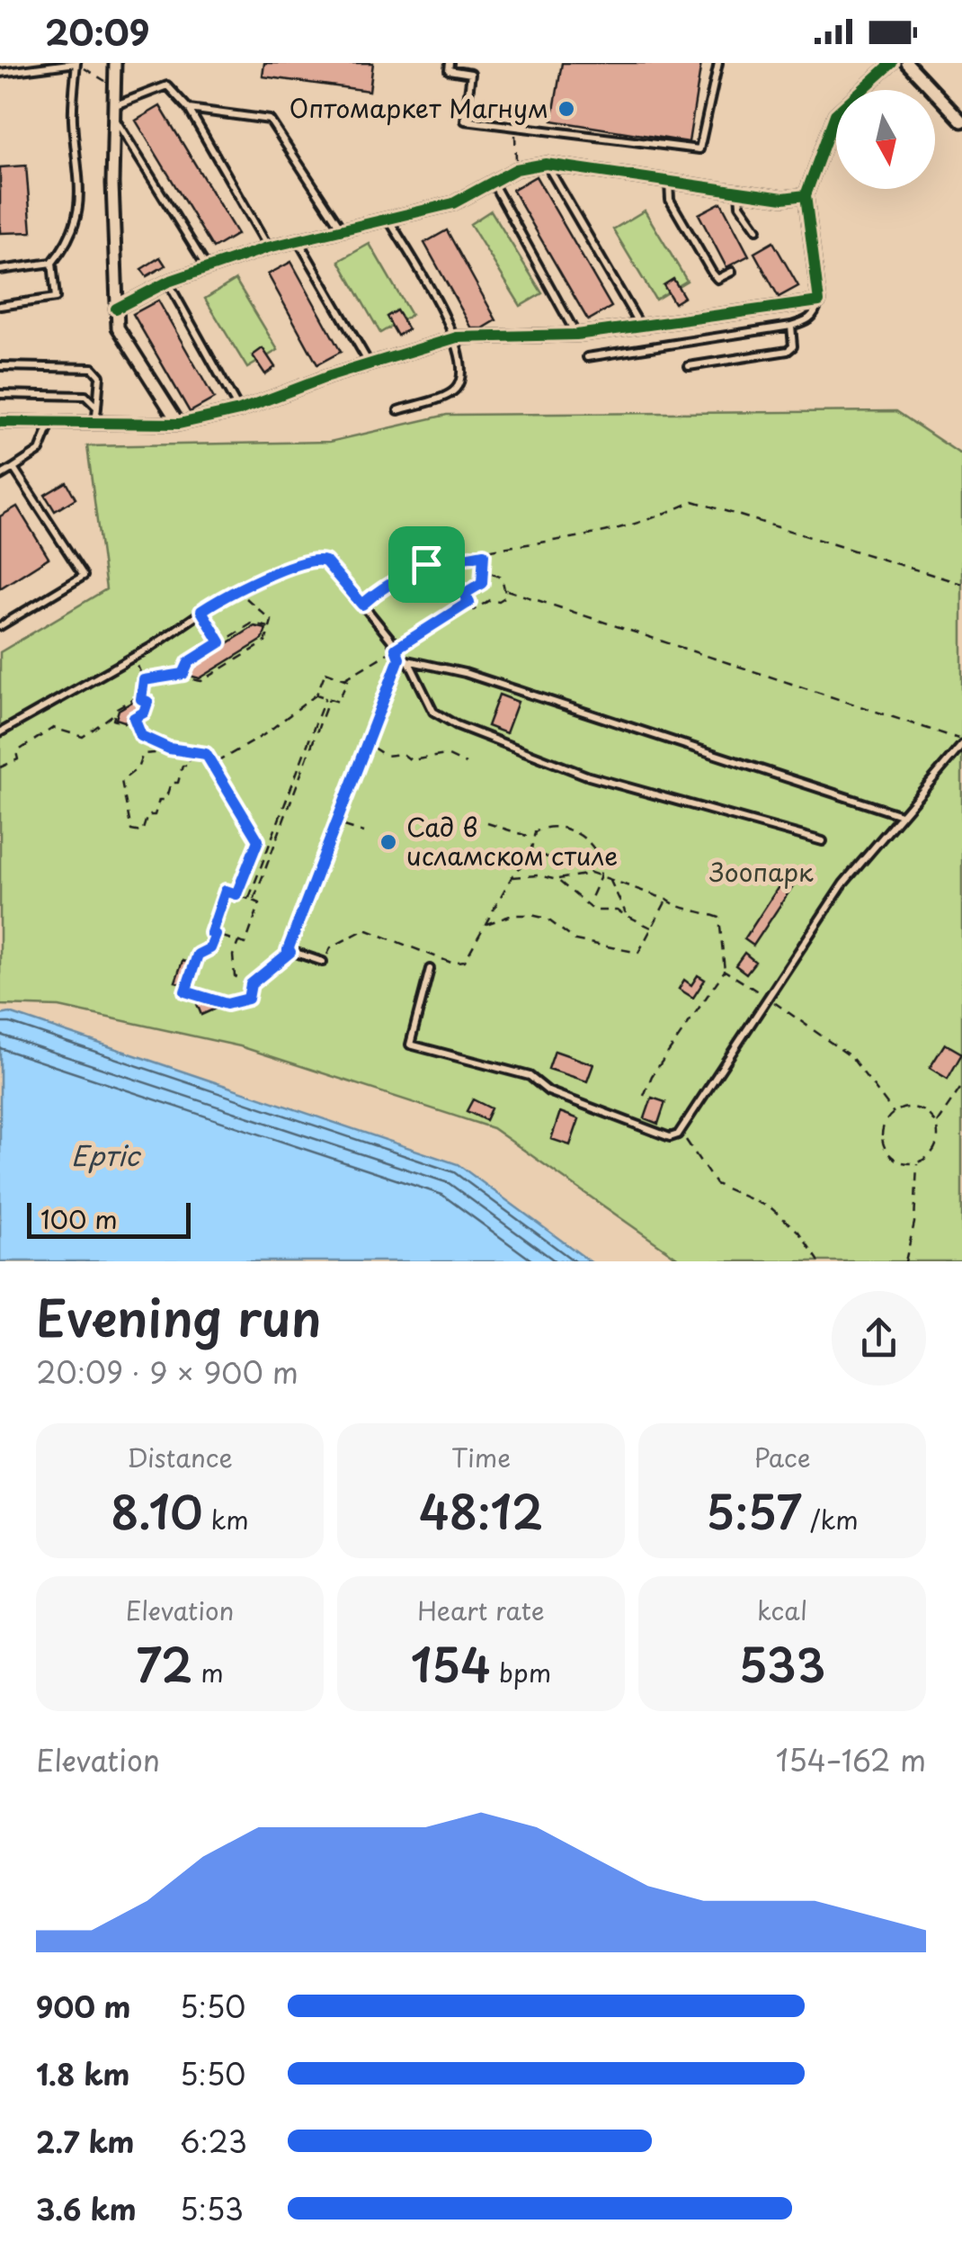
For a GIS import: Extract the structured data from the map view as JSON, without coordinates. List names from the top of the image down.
{
  "water": ["Ертіс"],
  "parks": ["Зоопарк"],
  "places": ["Оптомаркет Магнум", "Сад в исламском стиле"],
  "scale_bar": "100 m",
  "north": "bottom",
  "page": {
    "status": "20:09",
    "scale": "100 m",
    "heading": ["Evening run", "20:09 · 9 × 900 m"],
    "stats": [
      ["Distance", "8.10 km"],
      ["Time", "48:12"],
      ["Pace", "5:57 /km"],
      ["Elevation", "72 m"],
      ["Heart rate", "154 bpm"],
      ["kcal", "533"]
    ],
    "chart": ["Elevation", "154–162 m"],
    "list": [
      {
        "name": "900 m",
        "note": "5:50"
      },
      {
        "name": "1.8 km",
        "note": "5:50"
      },
      {
        "name": "2.7 km",
        "note": "6:23"
      },
      {
        "name": "3.6 km",
        "note": "5:53"
      }
    ]
  }
}
